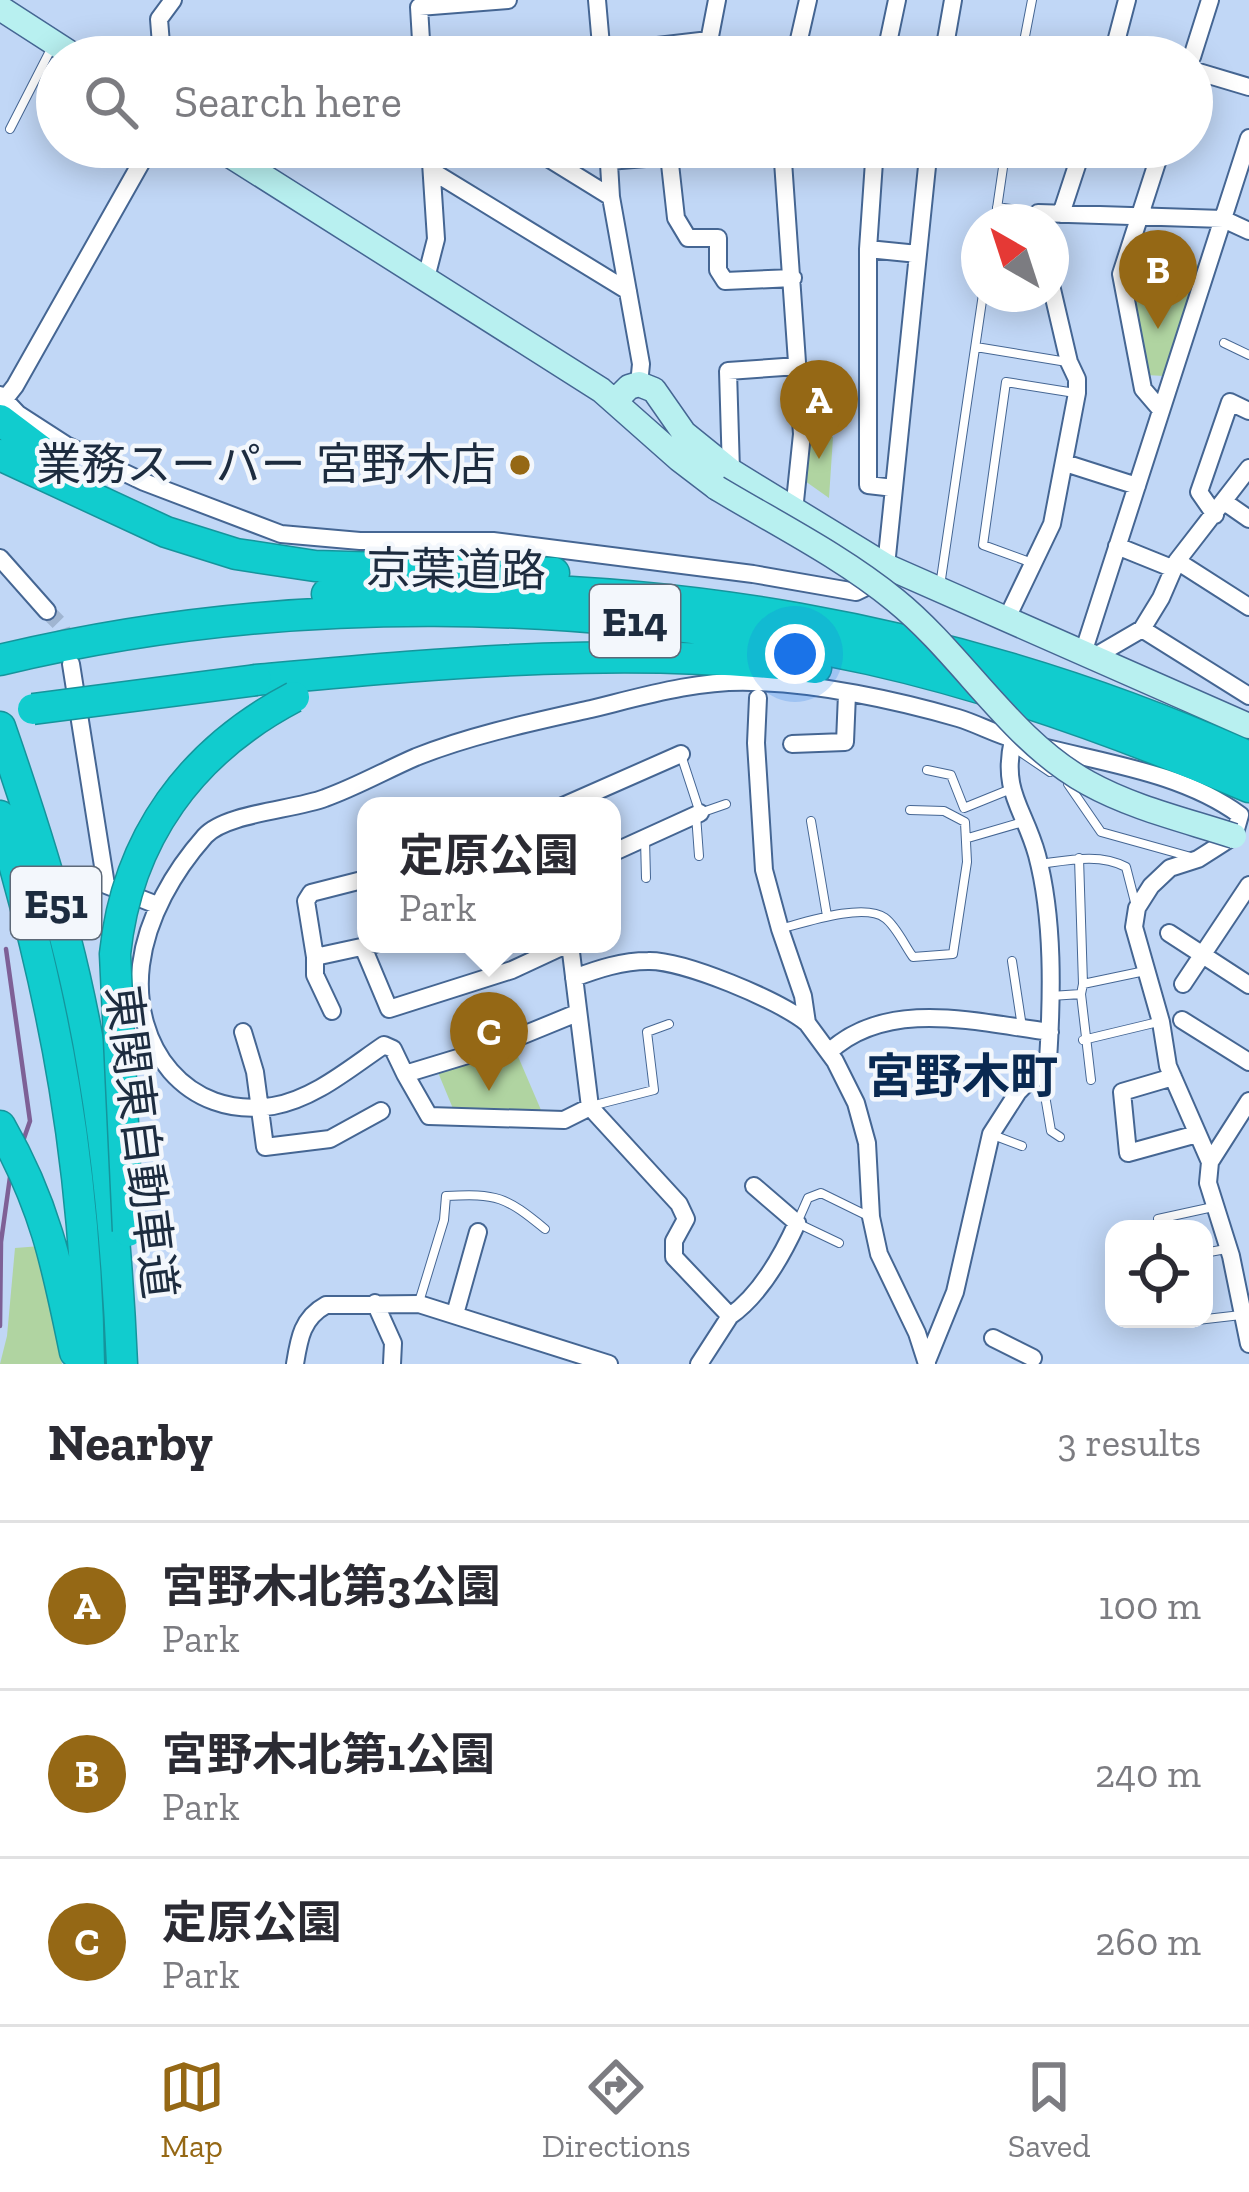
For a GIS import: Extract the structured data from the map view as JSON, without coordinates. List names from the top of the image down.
{
  "streets": {
    "highway": [
      "京葉道路",
      "E14",
      "E51",
      "東関東自動車道"
    ]
  },
  "districts": ["宮野木町"],
  "places": ["業務スーパー 宮野木店"],
  "north": "top left",
  "page": {
    "search": "Search here",
    "pins": ["B", "A", "C"],
    "popup": ["定原公園", "Park"],
    "heading": ["Nearby", "3 results"],
    "list": [
      {
        "mark": "A",
        "name": "宮野木北第3公園",
        "note": "Park",
        "value": "100 m"
      },
      {
        "mark": "B",
        "name": "宮野木北第1公園",
        "note": "Park",
        "value": "240 m"
      },
      {
        "mark": "C",
        "name": "定原公園",
        "note": "Park",
        "value": "260 m"
      }
    ],
    "nav": ["Map", "Directions", "Saved"]
  }
}
